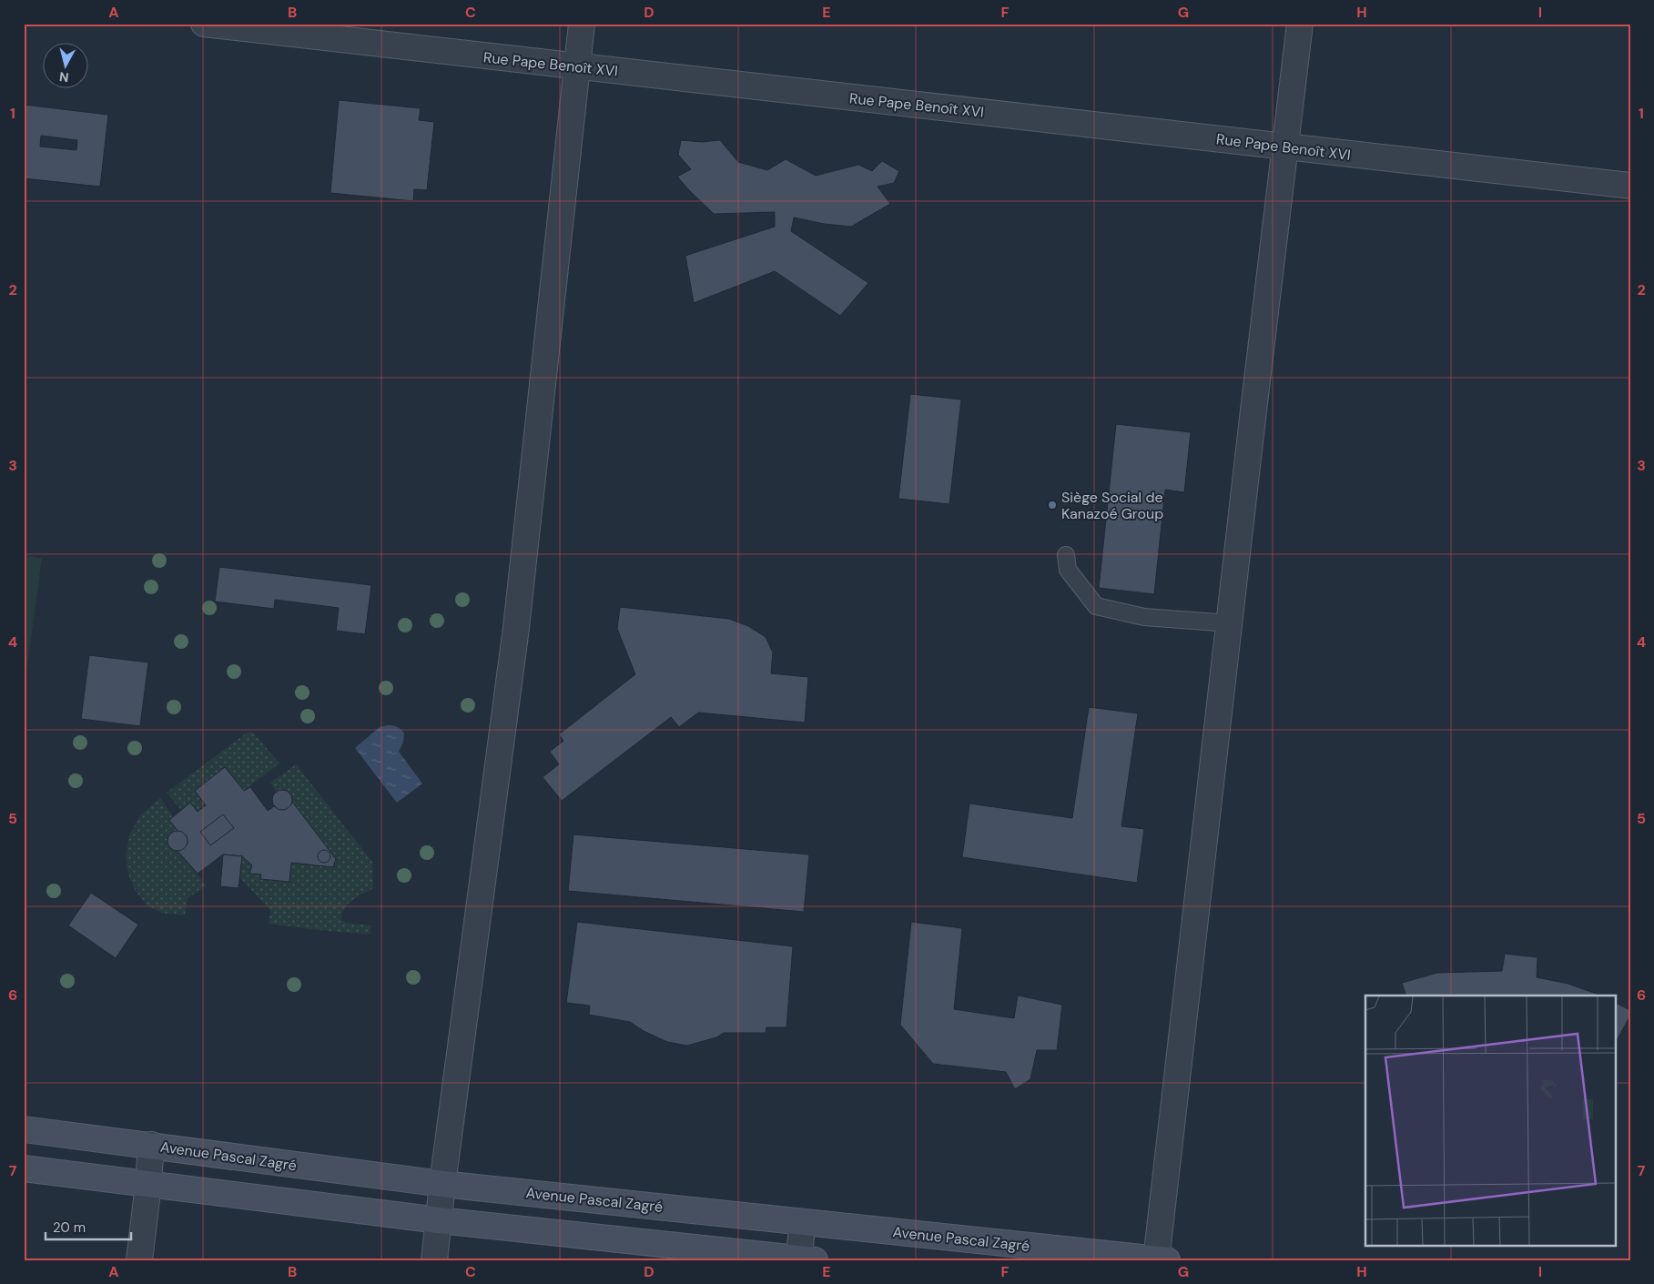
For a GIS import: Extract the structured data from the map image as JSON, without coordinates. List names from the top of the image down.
{
  "streets": {
    "main road": ["Avenue Pascal Zagré"],
    "street": ["Rue Pape Benoît XVI"]
  },
  "places": ["Siège Social de Kanazoé Group"],
  "scale_bar": "20 m",
  "north": "bottom",
  "grid": {
    "columns": [
      "A",
      "B",
      "C",
      "D",
      "E",
      "F",
      "G",
      "H",
      "I"
    ],
    "rows": [
      "1",
      "2",
      "3",
      "4",
      "5",
      "6",
      "7"
    ]
  }
}
